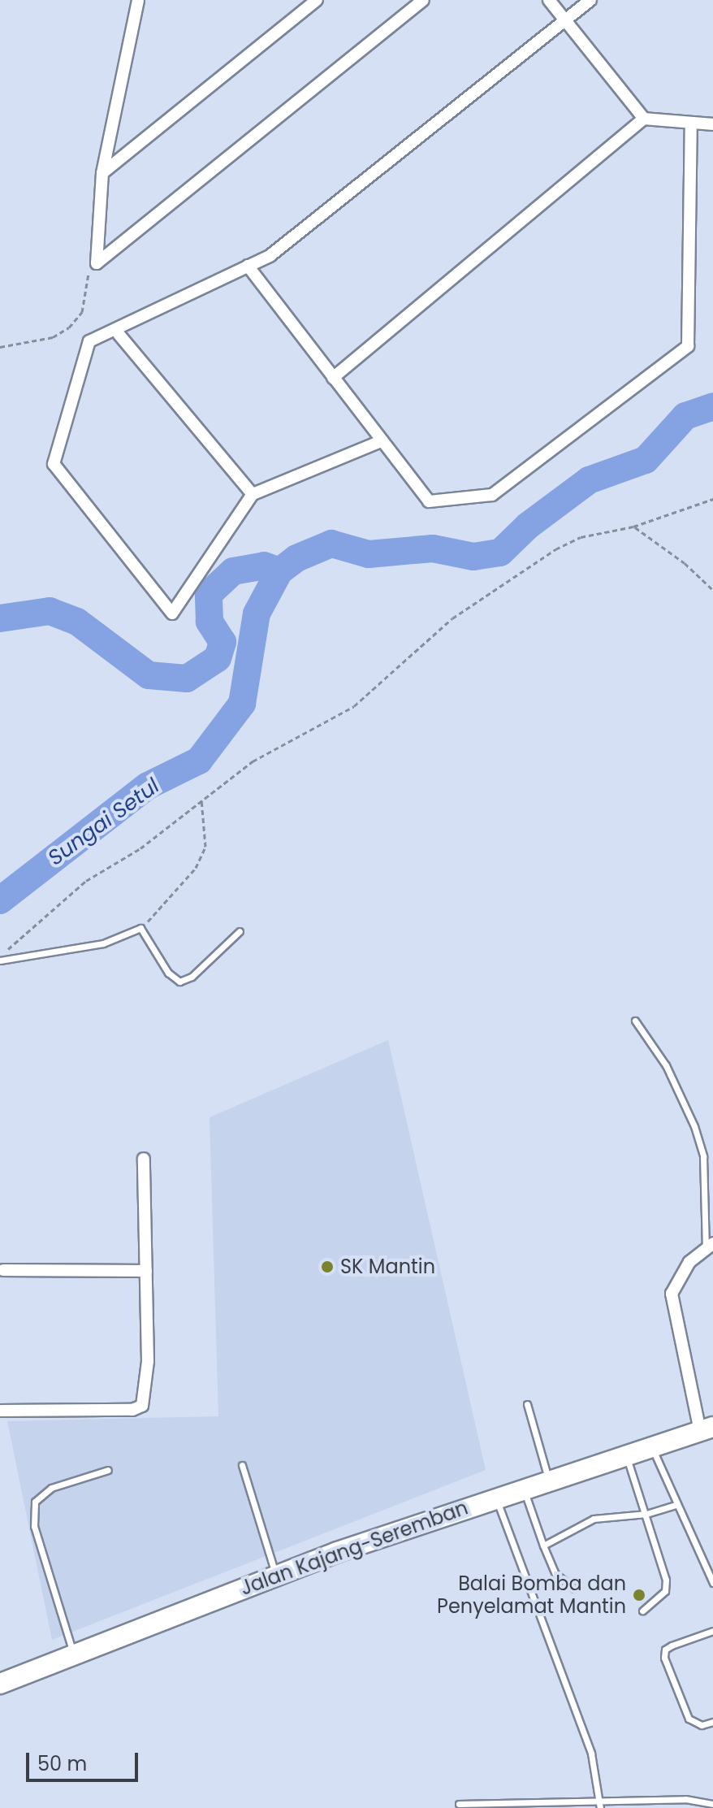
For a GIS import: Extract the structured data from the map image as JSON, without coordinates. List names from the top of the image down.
{
  "streets": {
    "main road": ["Jalan Kajang-Seremban"]
  },
  "water": ["Sungai Setul"],
  "places": ["SK Mantin", "Balai Bomba dan Penyelamat Mantin"],
  "scale_bar": "50 m"
}
